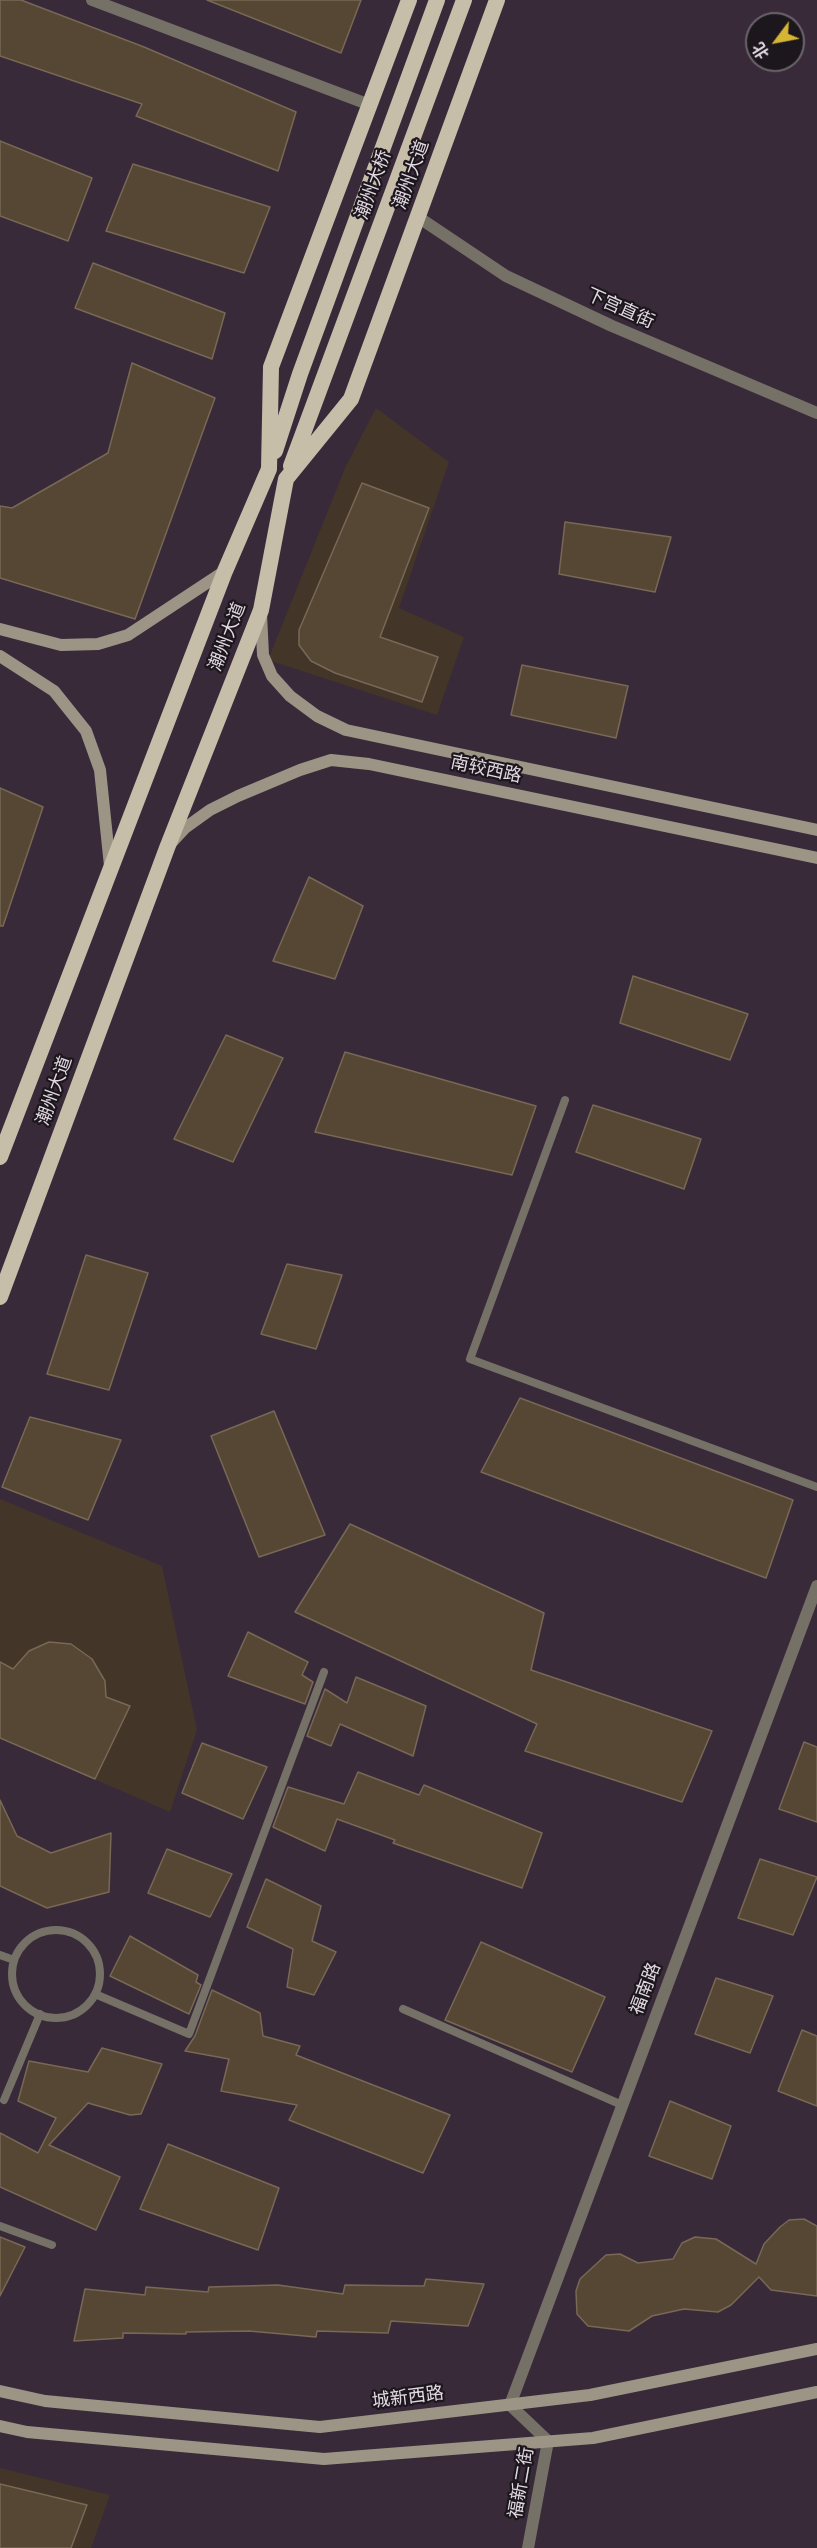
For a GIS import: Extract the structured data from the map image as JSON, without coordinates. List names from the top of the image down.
{
  "streets": {
    "highway": ["潮州大道", "潮州大桥"],
    "main road": ["南较西路", "城新西路"],
    "street": ["下宫直街", "福南路", "福新二街"]
  },
  "crossings": [
    ["潮州大道", "潮州大桥"],
    ["潮州大道", "下宫直街"],
    ["潮州大道", "南较西路"],
    ["福南路", "城新西路"],
    ["福南路", "福新二街"],
    ["城新西路", "福新二街"]
  ],
  "north": "bottom left"
}
